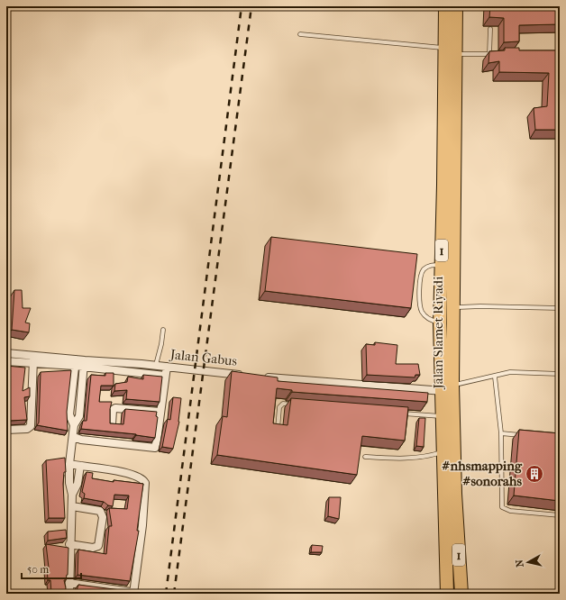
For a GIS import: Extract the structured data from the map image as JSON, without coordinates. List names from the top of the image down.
{
  "streets": {
    "highway": ["1", "Jalan Slamet Riyadi"],
    "street": ["Jalan Gabus"]
  },
  "places": {
    "building": ["#nhsmapping #sonorahs"]
  },
  "scale_bar": "50 m",
  "north": "left"
}
